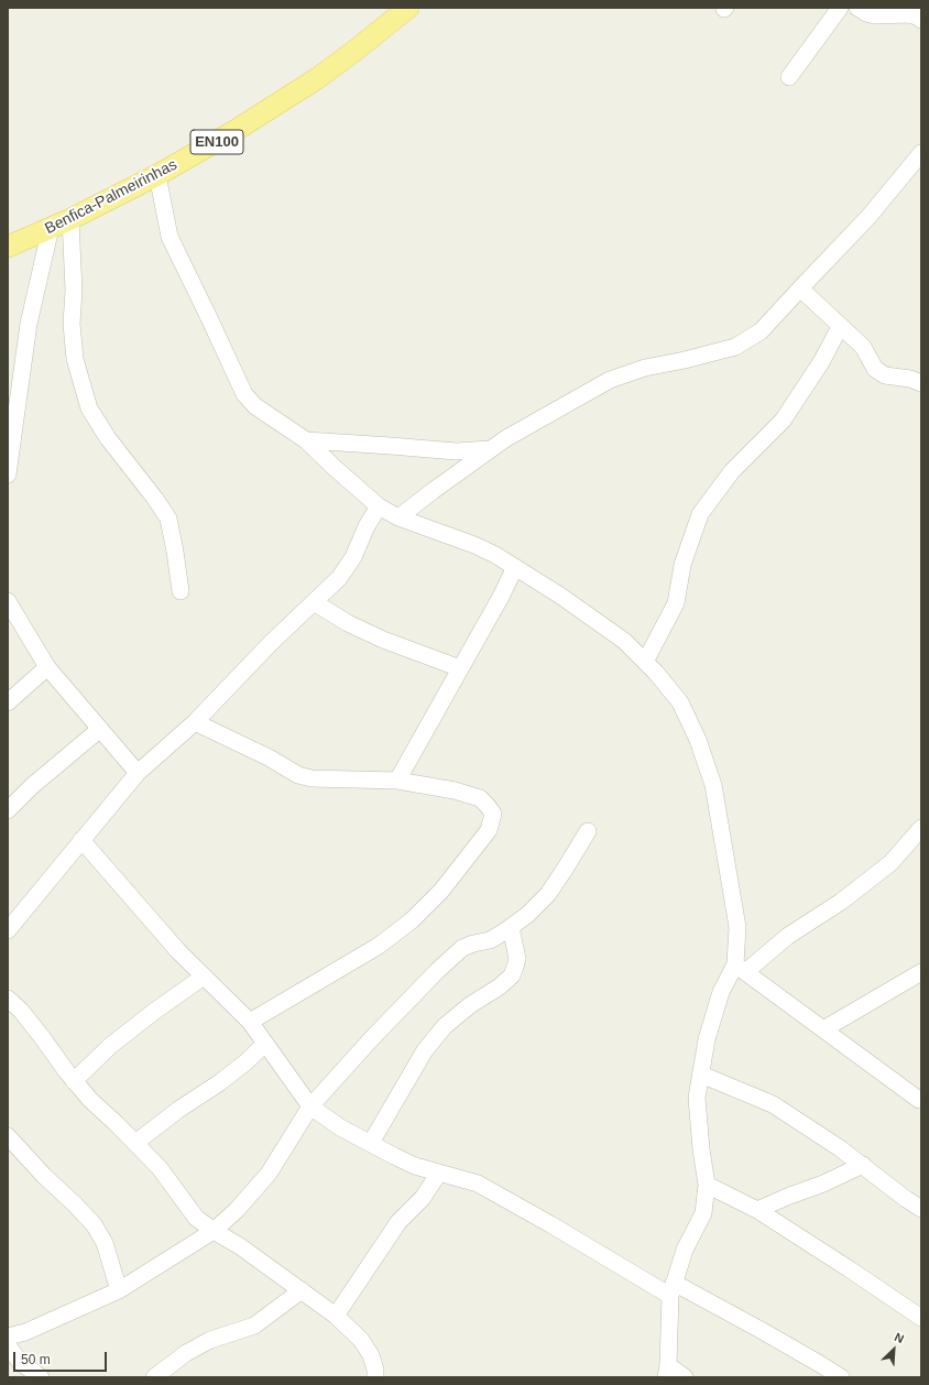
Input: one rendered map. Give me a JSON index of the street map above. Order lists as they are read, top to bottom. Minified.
{"streets":{"main road":["EN100","Benfica-Palmeirinhas"]},"scale_bar":"50 m","north":"top right"}
